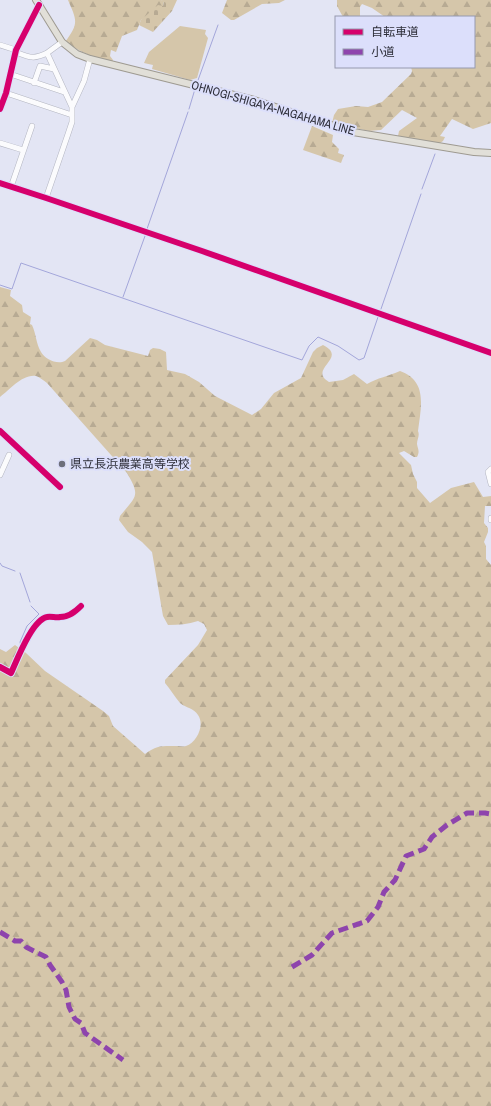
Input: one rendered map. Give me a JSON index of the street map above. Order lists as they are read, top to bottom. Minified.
{"streets":{"main road":["OHNOGI-SHIGAYA-NAGAHAMA LINE"]},"places":["県立長浜農業高等学校"],"legend":["自転車道","小道"]}
